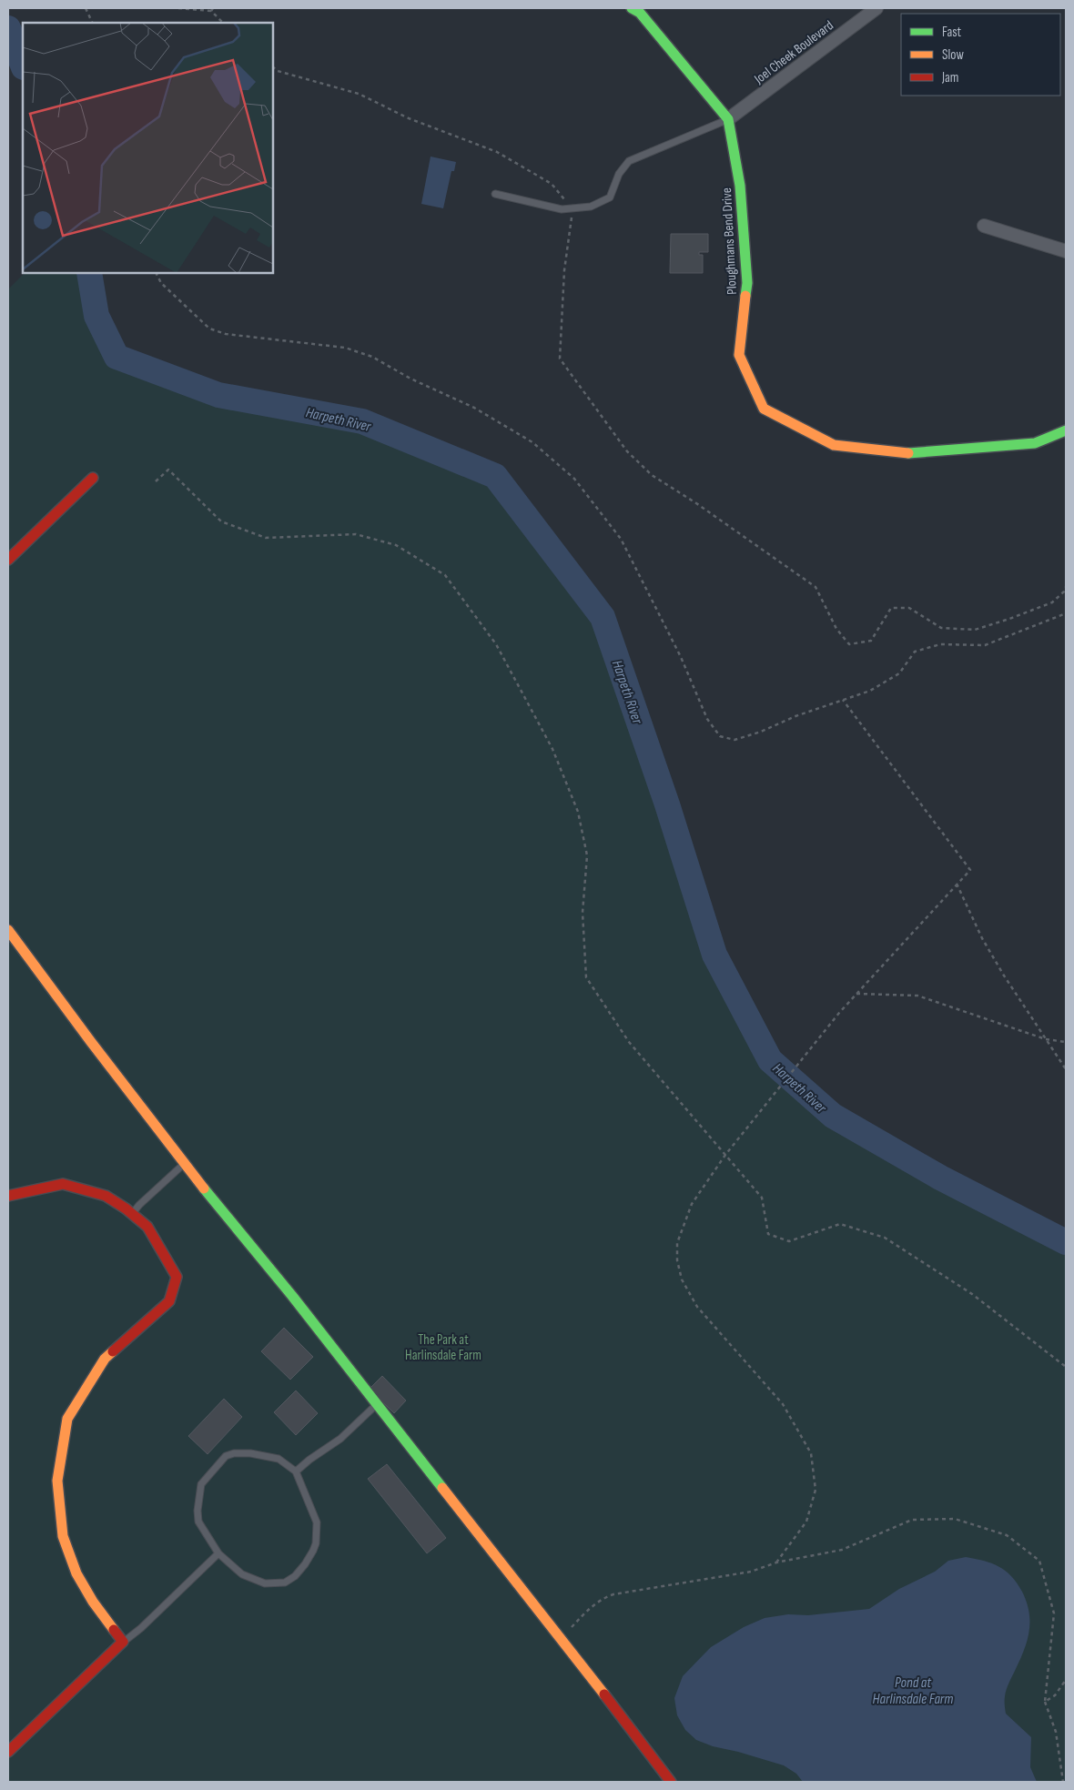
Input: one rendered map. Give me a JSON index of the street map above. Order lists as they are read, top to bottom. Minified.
{"streets":{"street":["Joel Cheek Boulevard","Ploughmans Bend Drive"]},"crossings":[["Joel Cheek Boulevard","Ploughmans Bend Drive"]],"water":["Harpeth River","Pond at Harlinsdale Farm"],"parks":["The Park at Harlinsdale Farm"],"legend":["Fast","Slow","Jam"]}
